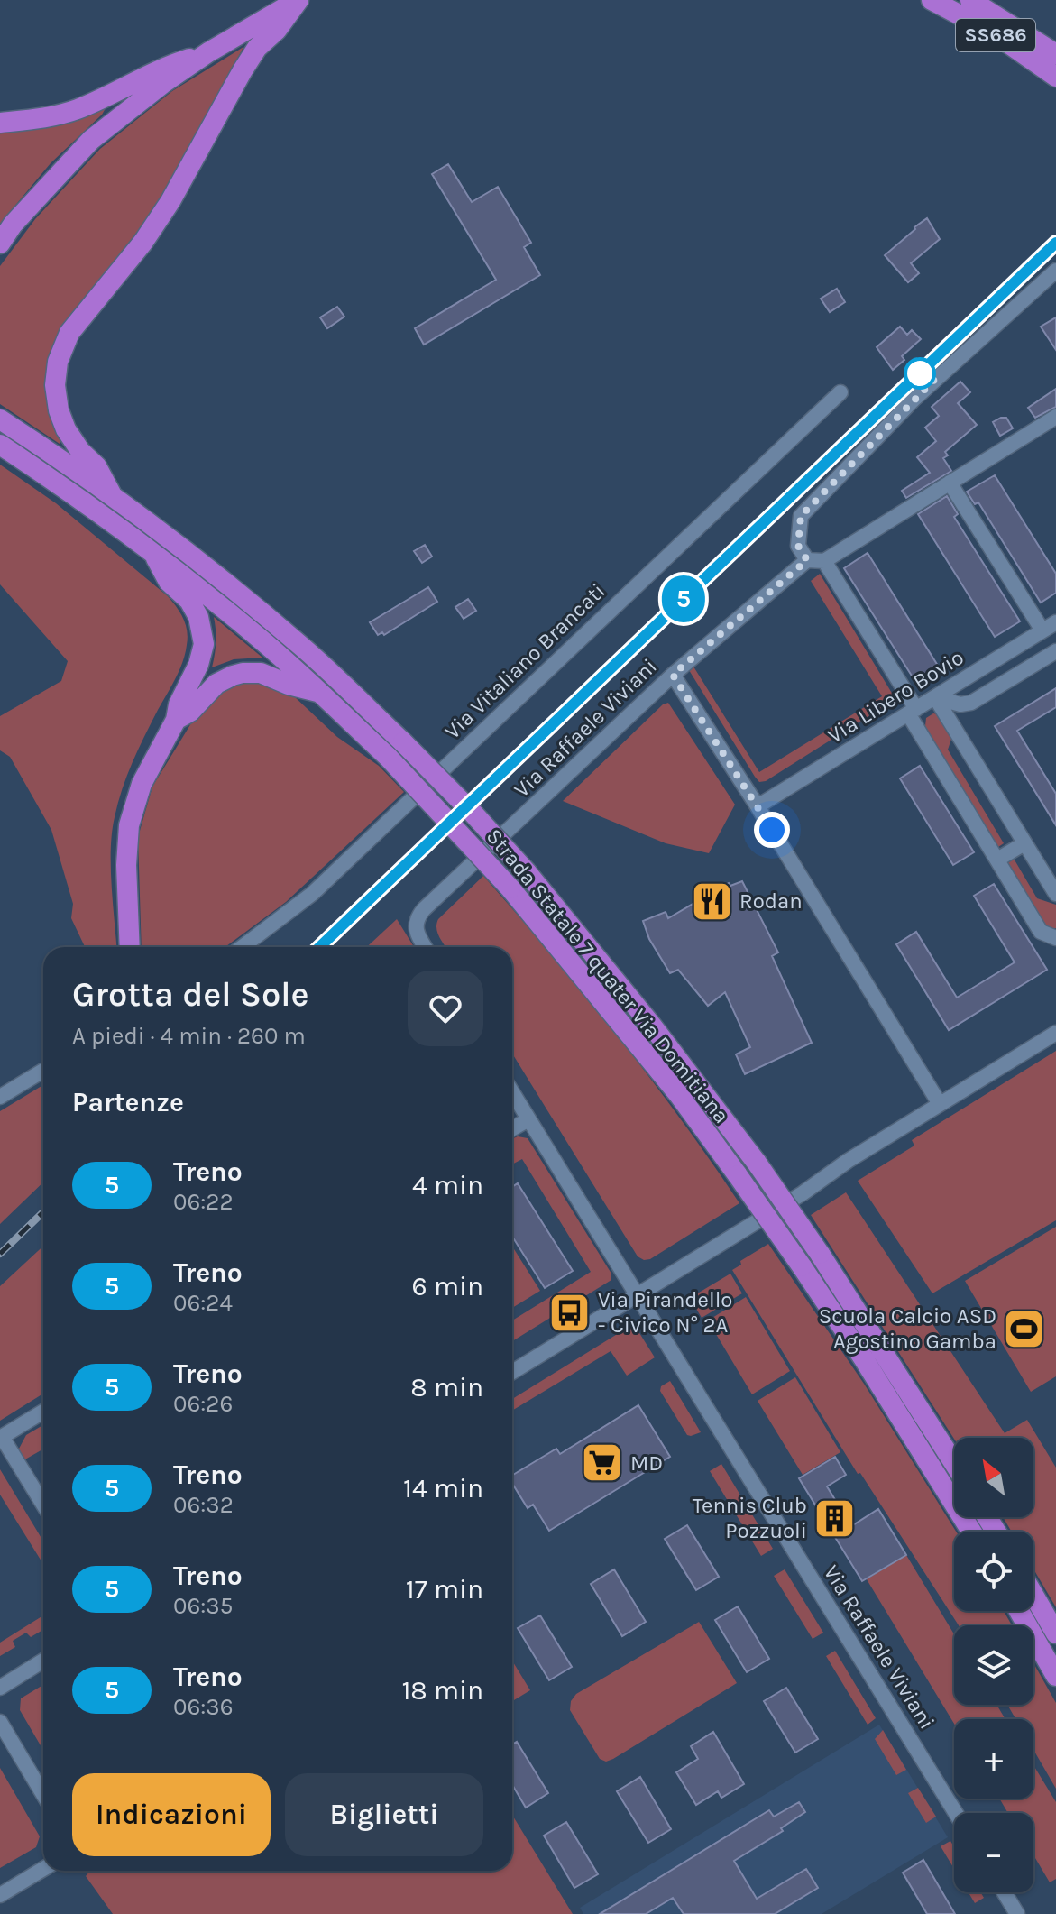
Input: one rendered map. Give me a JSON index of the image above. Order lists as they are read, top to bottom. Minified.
{"streets":{"highway":["SS686","Strada Statale 7 quater Via Domitiana"],"street":["Via Vitaliano Brancati","Via Libero Bovio","Via Raffaele Viviani"]},"places":{"restaurant":["Rodan"],"bus stop":["Via Pirandello - Civico N° 2A"],"sports":["Scuola Calcio ASD Agostino Gamba"],"supermarket":["MD"],"building":["Tennis Club Pozzuoli"]},"north":"top left","page":{"on_map":"5","heading":[["Grotta del Sole","A piedi · 4 min · 260 m"],"Partenze"],"list":[{"mark":"5","name":"Treno","note":"06:22","value":"4 min"},{"mark":"5","name":"Treno","note":"06:24","value":"6 min"},{"mark":"5","name":"Treno","note":"06:26","value":"8 min"},{"mark":"5","name":"Treno","note":"06:32","value":"14 min"},{"mark":"5","name":"Treno","note":"06:35","value":"17 min"},{"mark":"5","name":"Treno","note":"06:36","value":"18 min"}],"map_buttons":["+","−"],"buttons":["Indicazioni","Biglietti"]}}
